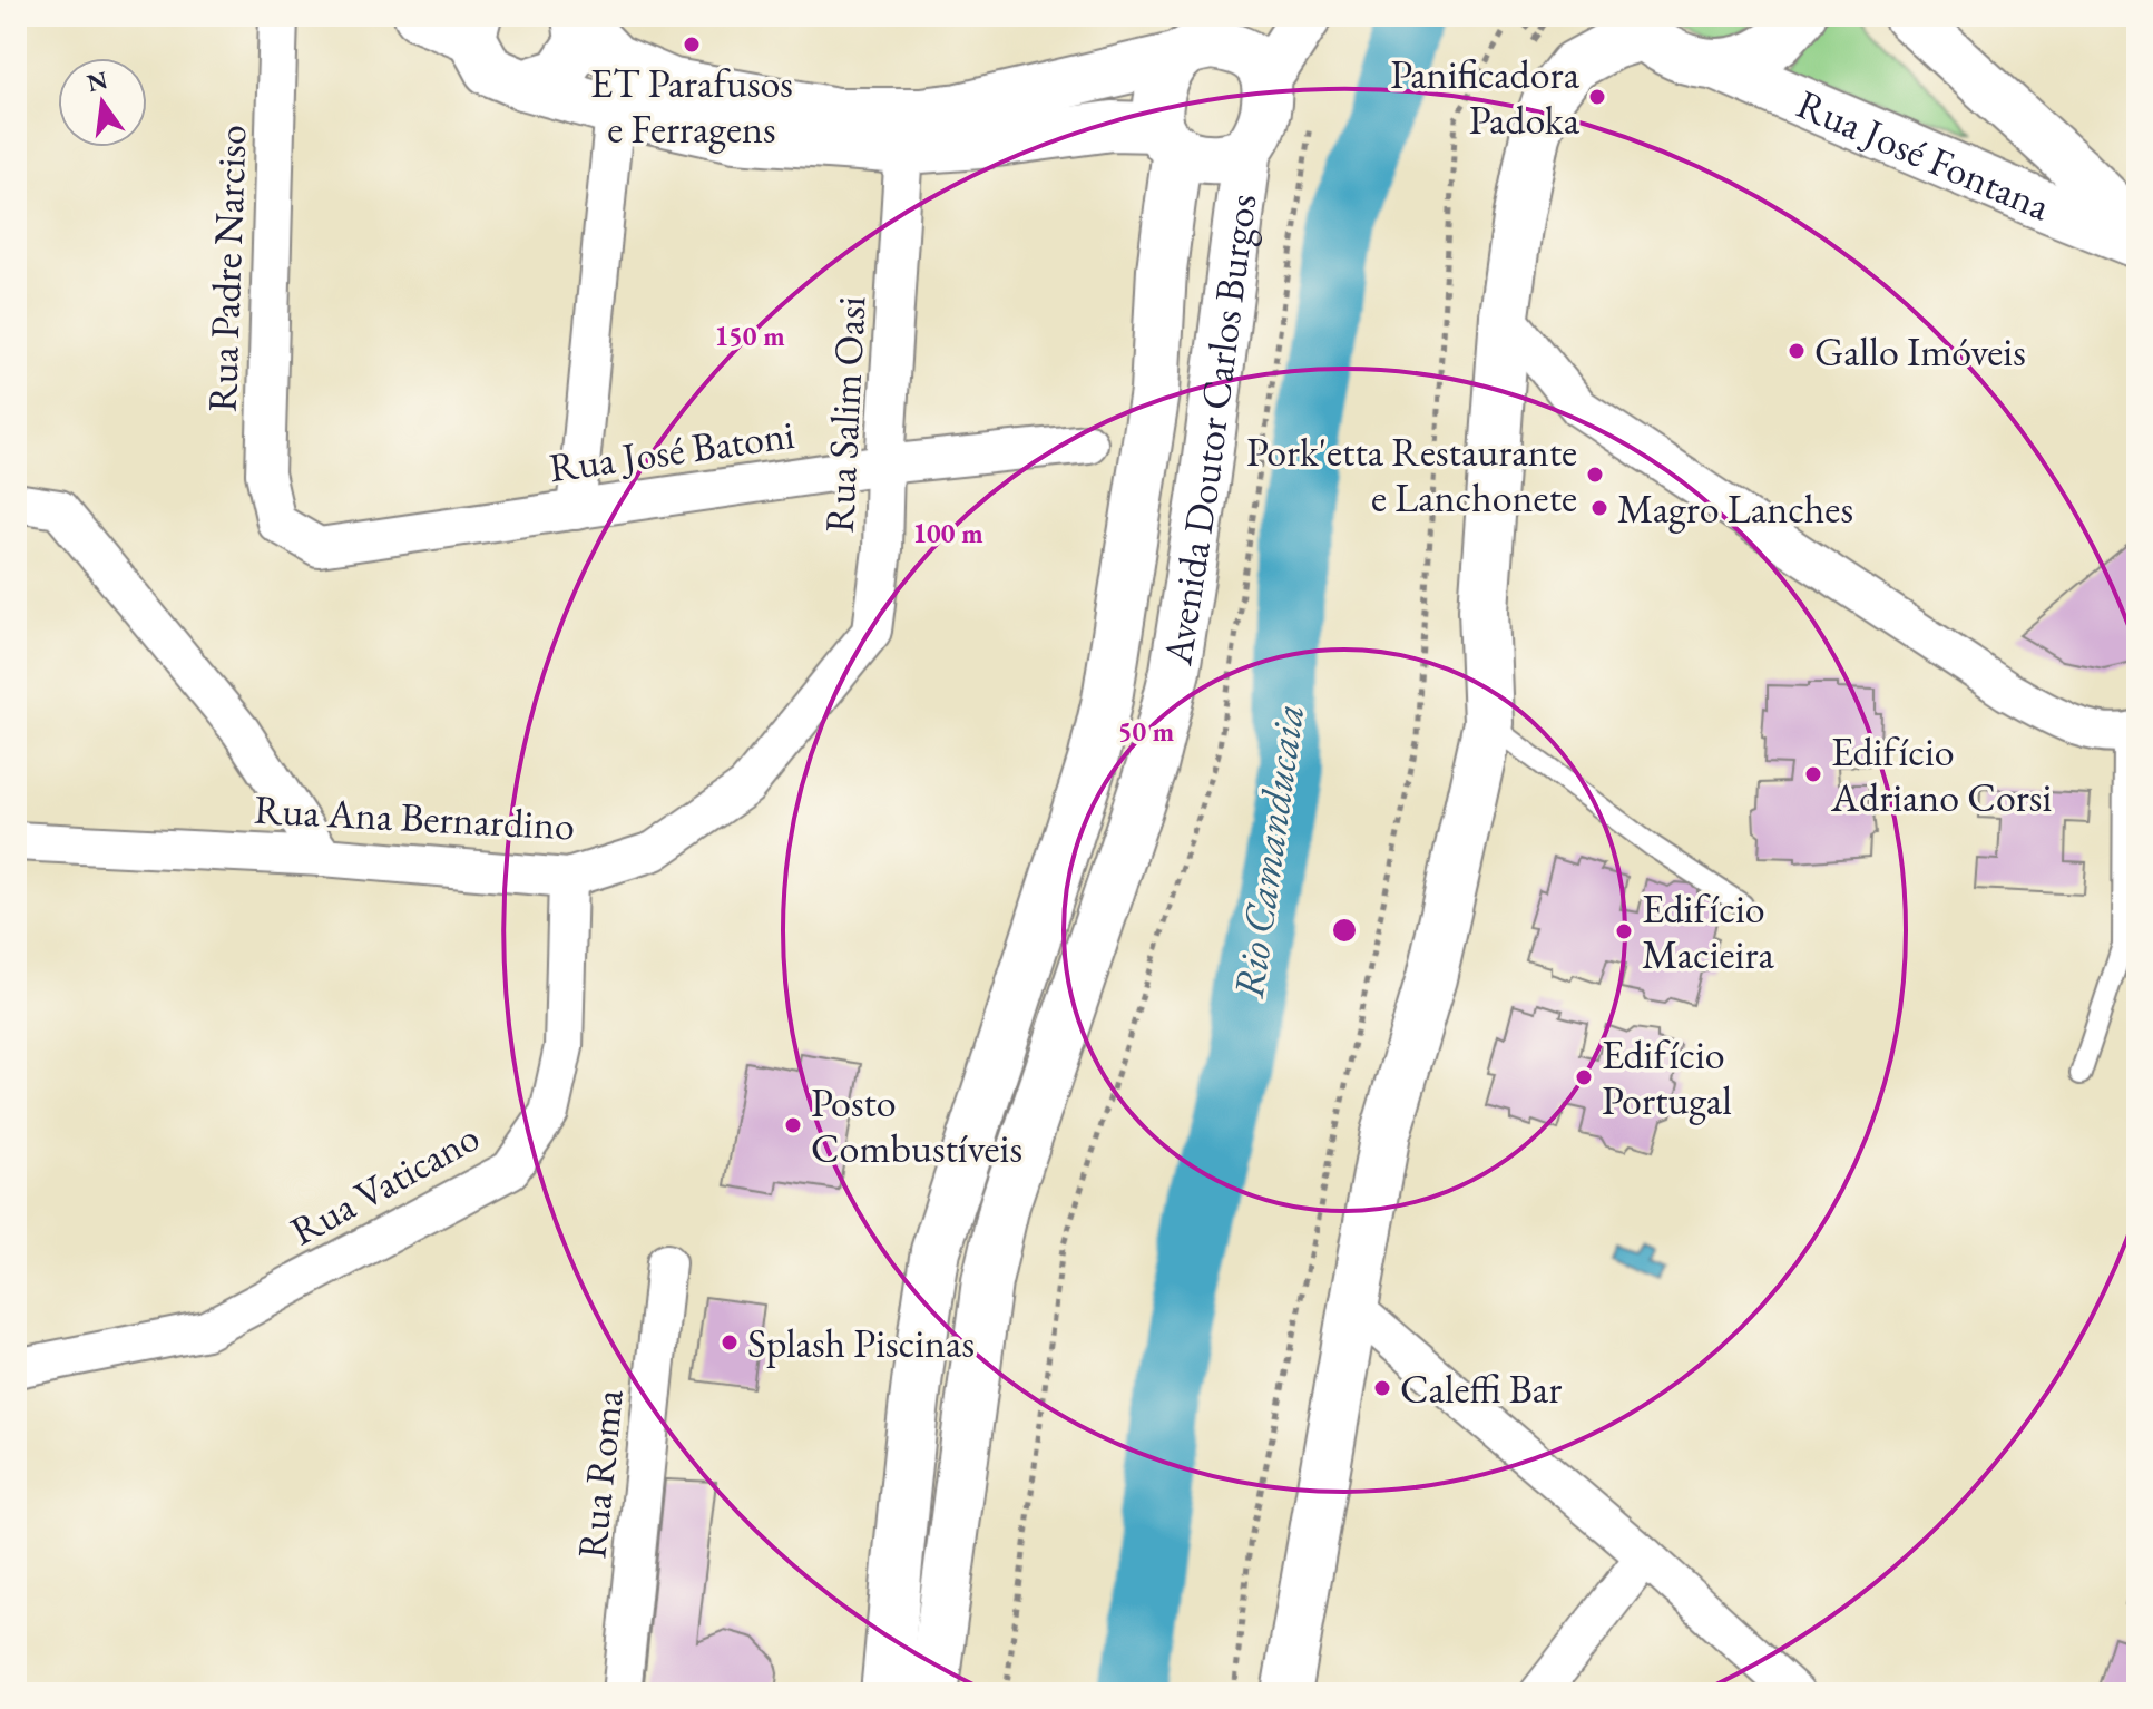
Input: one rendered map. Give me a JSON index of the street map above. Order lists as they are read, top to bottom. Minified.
{"streets":{"street":["Rua José Fontana","Rua Padre Narciso","Rua Salim Oasi","Avenida Doutor Carlos Burgos","Rua José Batoni","Rua Ana Bernardino","Rua Vaticano","Rua Roma"]},"crossings":[["Rua Padre Narciso","Rua José Batoni"],["Rua Salim Oasi","Rua José Batoni"],["Rua Salim Oasi","Rua Ana Bernardino"],["Rua Ana Bernardino","Rua Vaticano"]],"water":["Rio Camanducaia"],"places":["ET Parafusos e Ferragens","Panificadora Padoka","Gallo Imóveis","Pork'etta Restaurante e Lanchonete","Magro Lanches","Edifício Adriano Corsi","Edifício Macieira","Edifício Portugal","Posto Combustíveis","Splash Piscinas","Caleffi Bar"],"north":"top","rings":["150 m","100 m","50 m"]}
